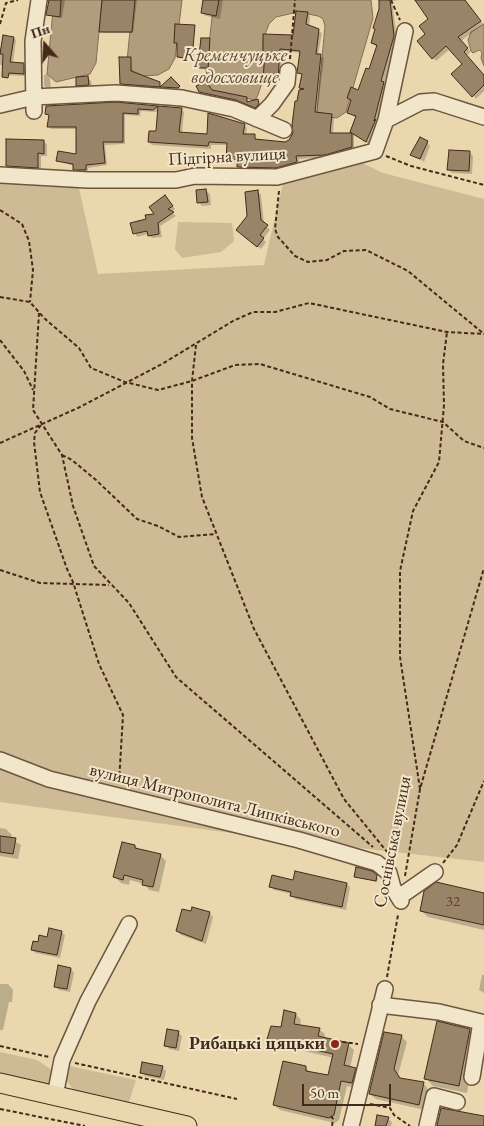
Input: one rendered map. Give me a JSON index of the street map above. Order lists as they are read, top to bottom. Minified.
{"streets":{"street":["Підгірна вулиця","вулиця Митрополита Липківського"],"path":["Соснівська вулиця"]},"crossings":[["вулиця Митрополита Липківського","Соснівська вулиця"]],"water":["Кременчуцьке водосховище"],"places":["Рибацькі цяцьки"],"house_numbers":["32"],"scale_bar":"50 m","north":"top"}
